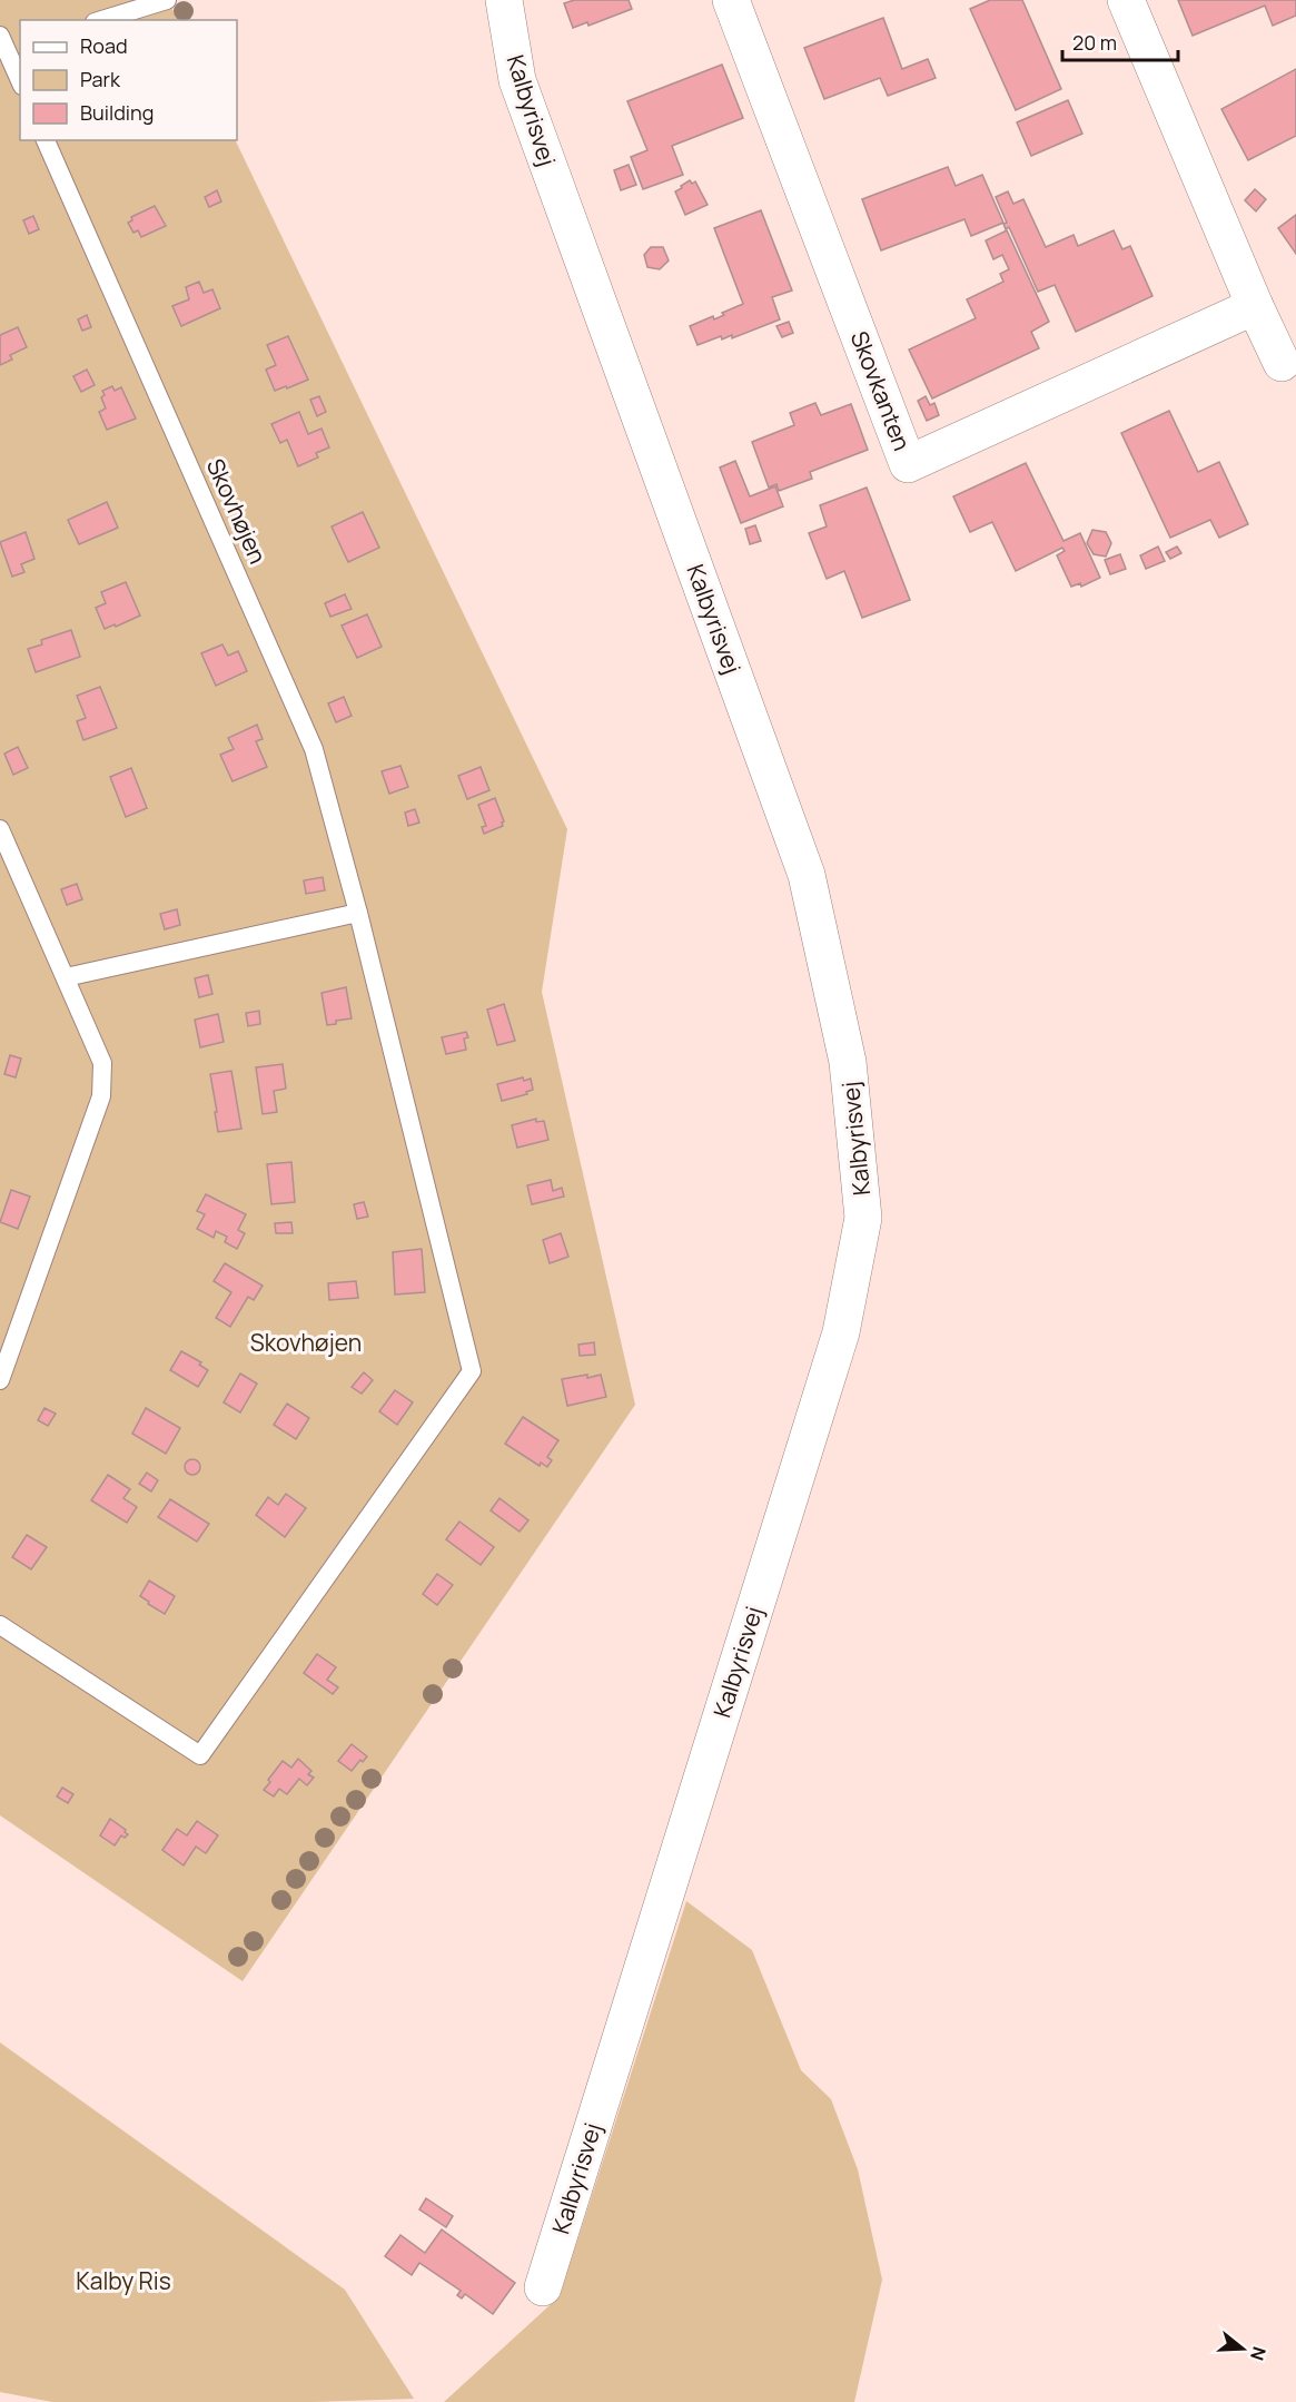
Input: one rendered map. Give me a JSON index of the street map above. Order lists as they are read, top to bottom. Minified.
{"streets":{"street":["Kalbyrisvej","Skovkanten"],"lane":["Skovhøjen"]},"parks":["Skovhøjen","Kalby Ris"],"legend":["Road","Park","Building"],"scale_bar":"20 m","north":"right"}
